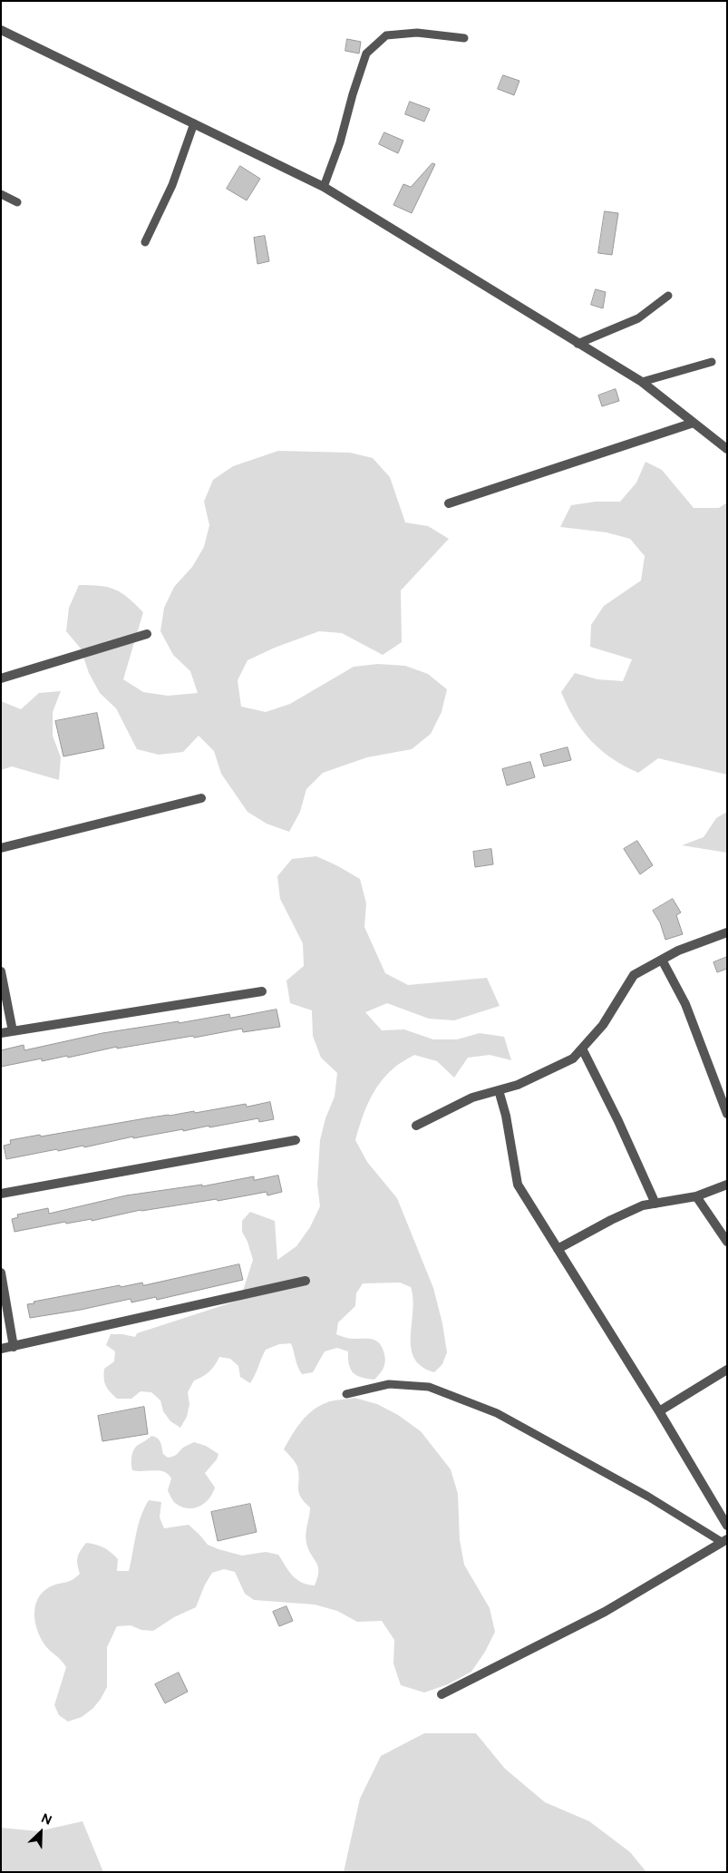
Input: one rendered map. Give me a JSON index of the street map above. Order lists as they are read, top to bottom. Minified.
{"north":"top right"}
